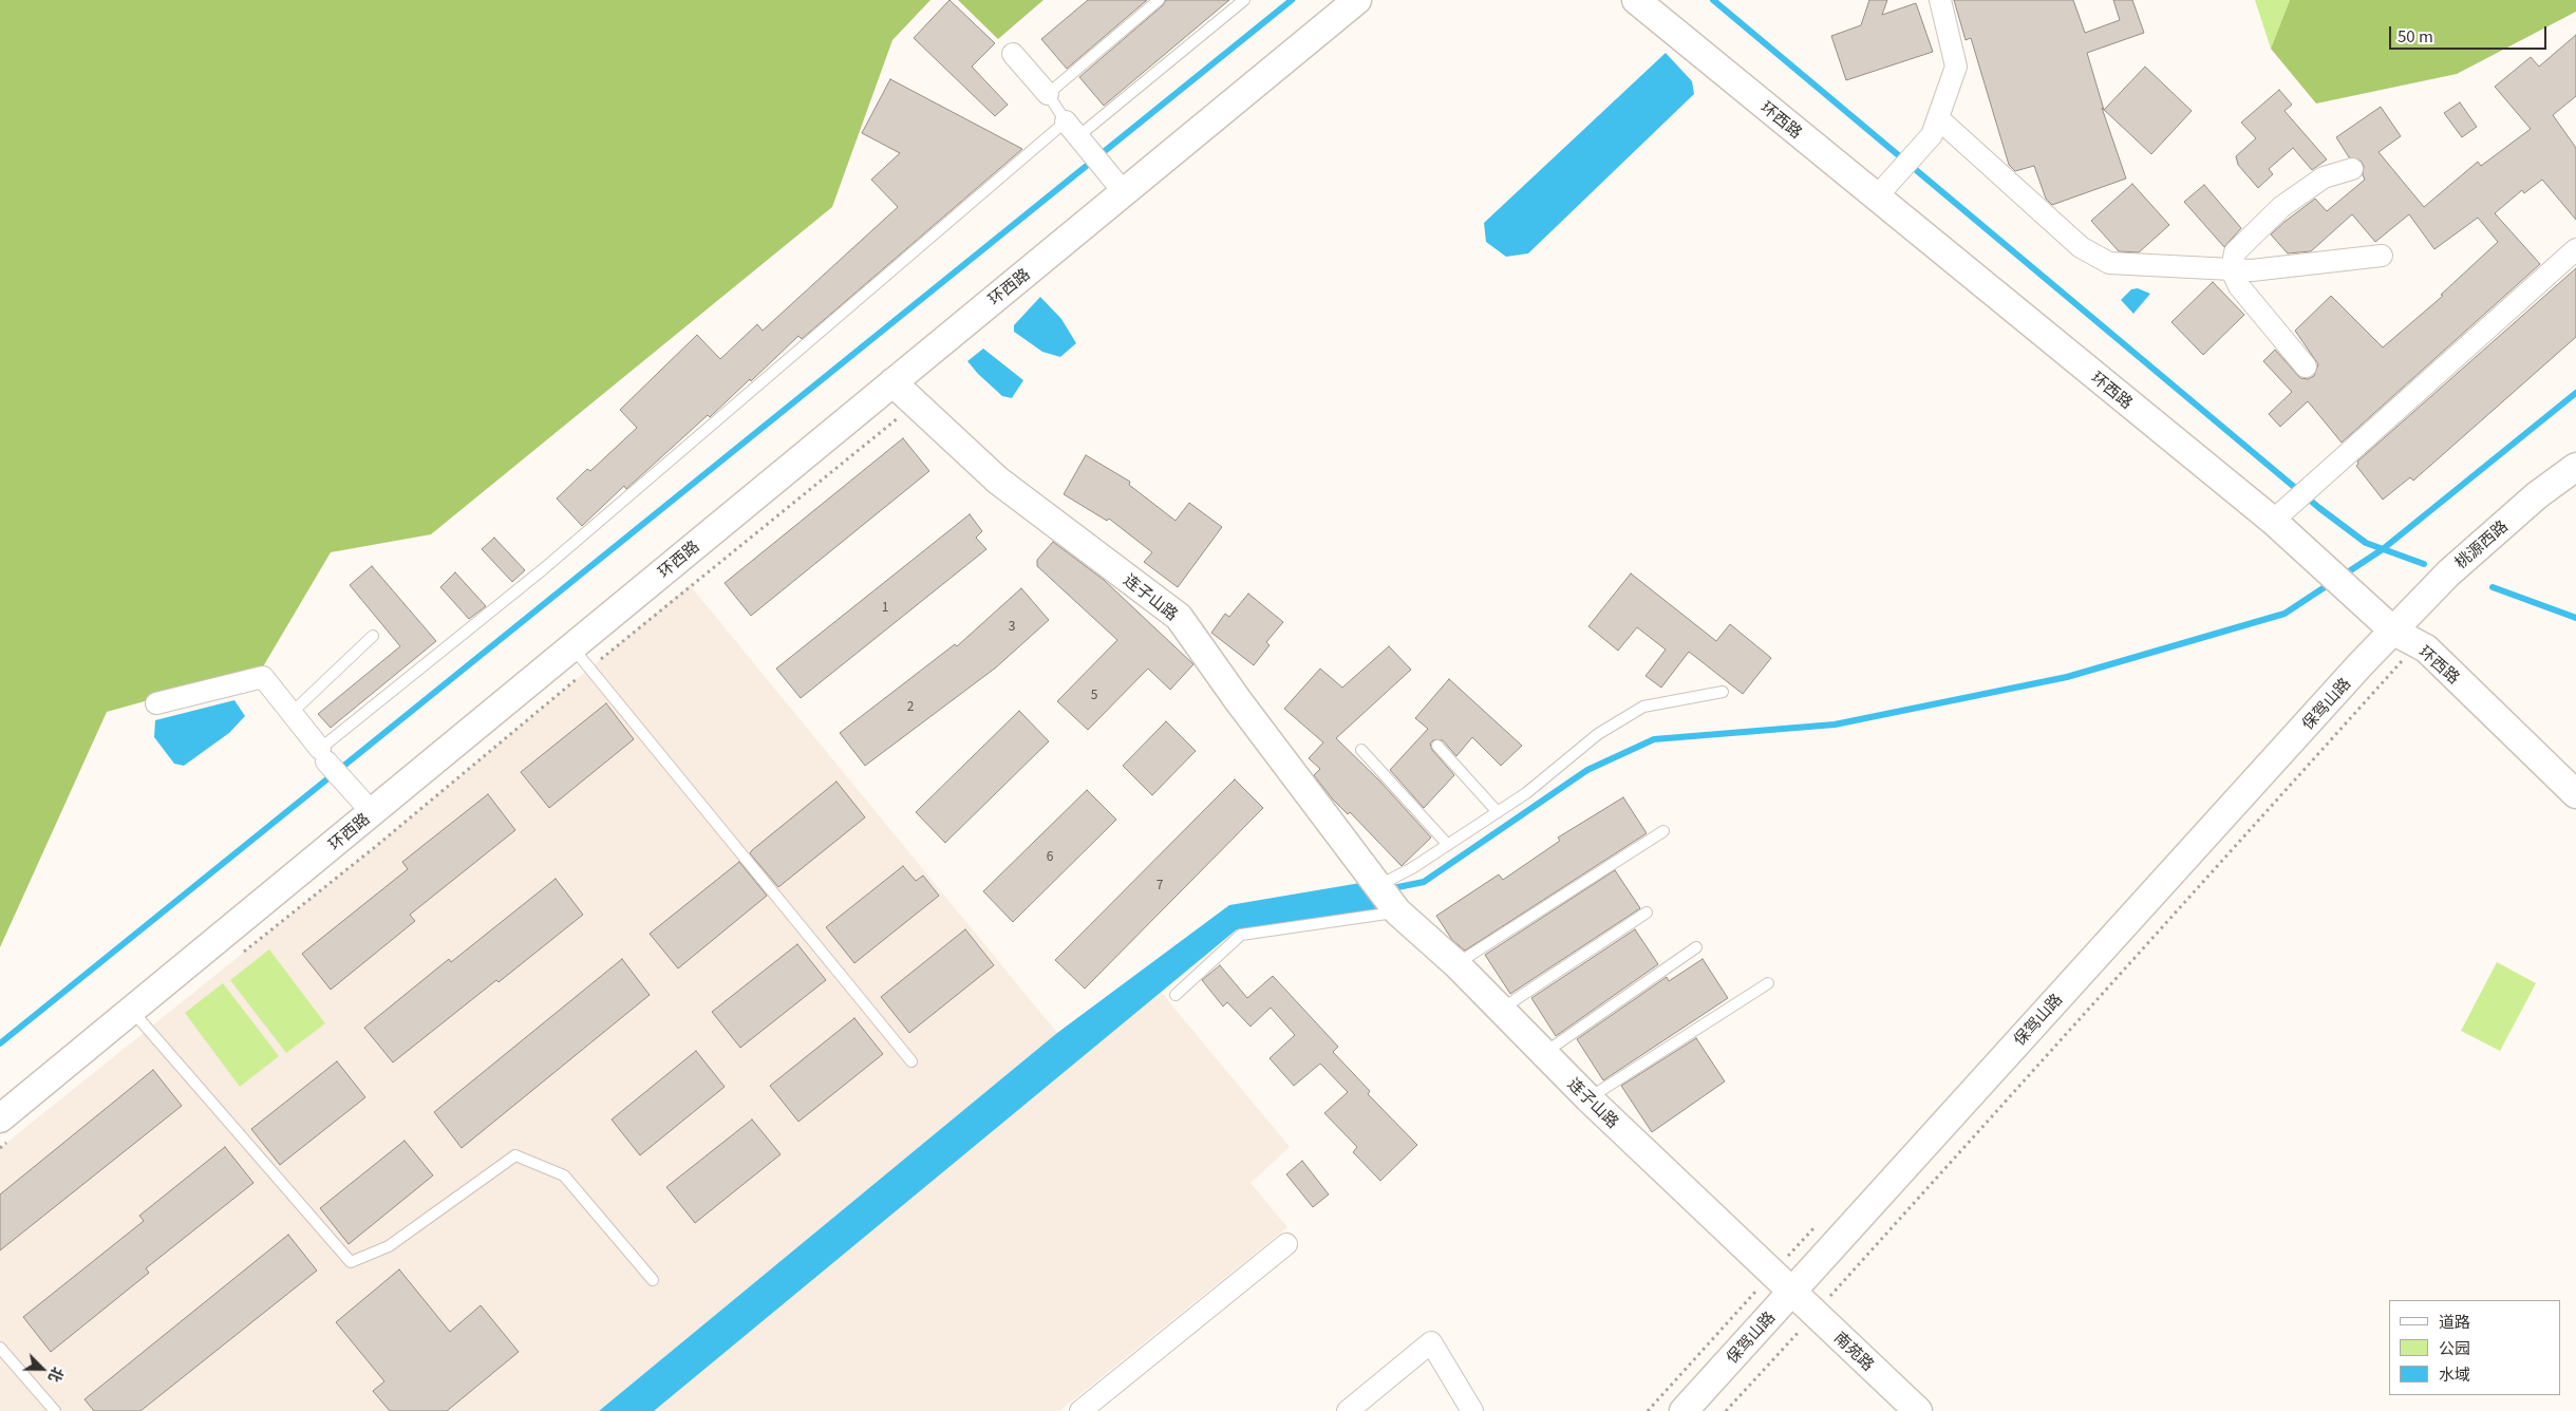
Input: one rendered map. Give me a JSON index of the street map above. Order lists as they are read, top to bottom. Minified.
{"streets":{"street":["环西路","桃源西路","连子山路","保驾山路","南苑路"]},"crossings":[["环西路","桃源西路"],["环西路","连子山路"],["环西路","保驾山路"],["桃源西路","保驾山路"],["连子山路","保驾山路"],["连子山路","南苑路"],["保驾山路","南苑路"]],"house_numbers":["1","3","5","2","6","7"],"legend":["道路","公园","水域"],"scale_bar":"50 m","north":"bottom right"}
